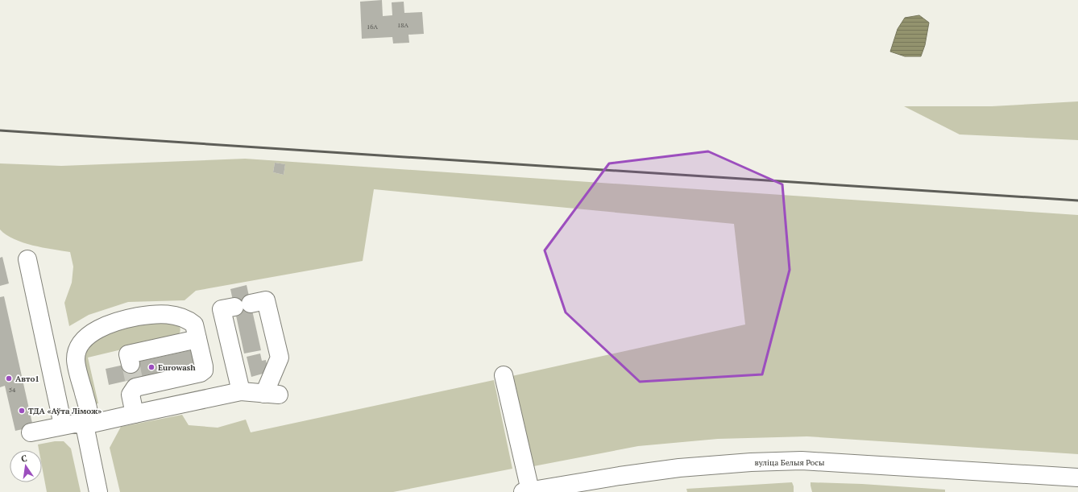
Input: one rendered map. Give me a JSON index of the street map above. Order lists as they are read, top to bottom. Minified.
{"streets":{"main road":["вуліца Белыя Росы"]},"places":["Eurowash","Авто1","ТДА «Аўта Лімож»"],"house_numbers":["18А","16А","54"],"north":"top"}
